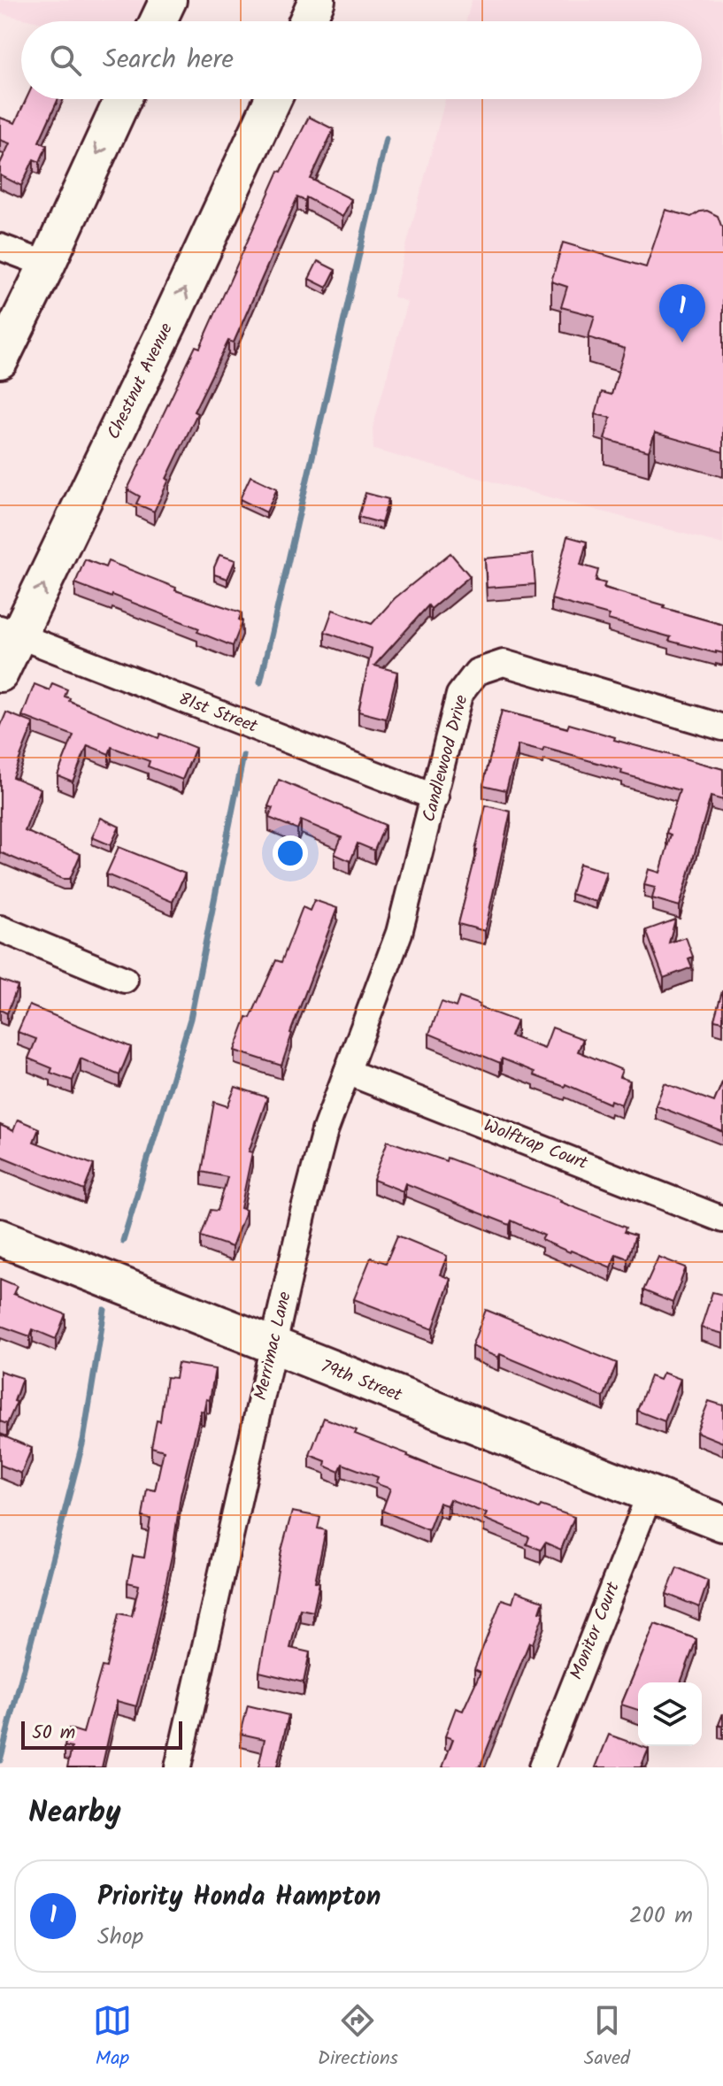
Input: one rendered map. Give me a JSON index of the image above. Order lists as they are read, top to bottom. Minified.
{"streets":{"street":["Chestnut Avenue","81st Street","Candlewood Drive","Wolftrap Court","Merrimac Lane","79th Street","Monitor Court"]},"crossings":[["Chestnut Avenue","81st Street"],["81st Street","Candlewood Drive"],["Candlewood Drive","Merrimac Lane"],["Wolftrap Court","Merrimac Lane"],["Merrimac Lane","79th Street"],["79th Street","Monitor Court"]],"scale_bar":"50 m","page":{"search":"Search here","pins":"1","scale":"50 m","heading":"Nearby","list":[{"mark":"1","name":"Priority Honda Hampton","note":"Shop","value":"200 m"}],"nav":["Map","Directions","Saved"]}}
